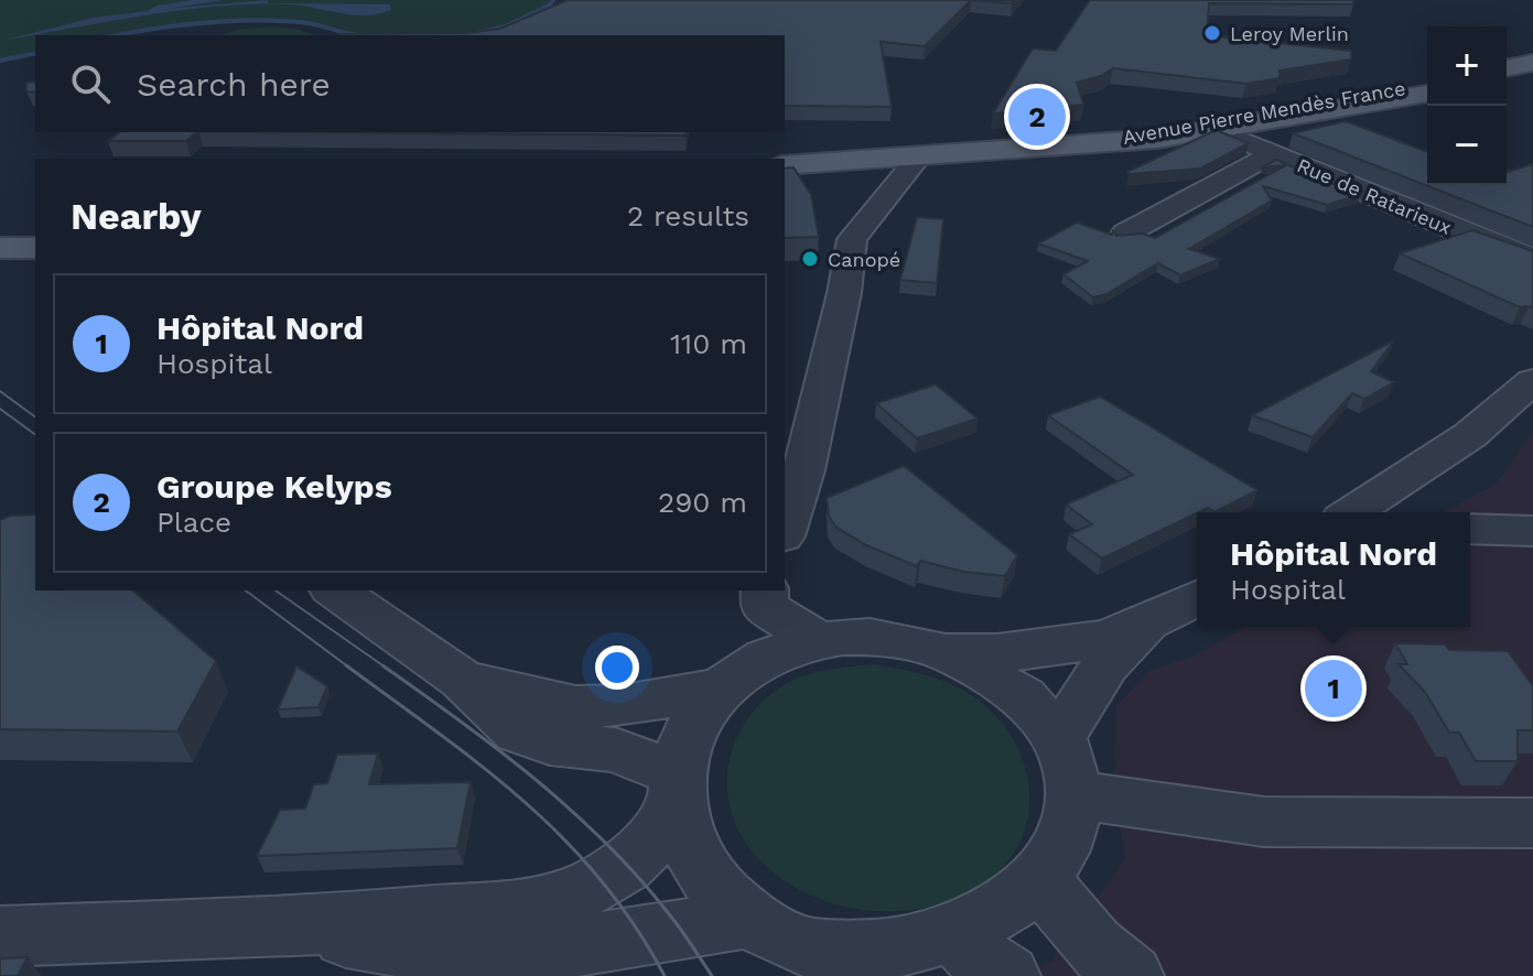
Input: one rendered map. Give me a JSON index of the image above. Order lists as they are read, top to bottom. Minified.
{"streets":{"main road":["Avenue Pierre Mendès France"],"street":["Rue de Ratarieux"]},"crossings":[["Avenue Pierre Mendès France","Rue de Ratarieux"]],"places":["Leroy Merlin","Canopé"],"page":{"map_buttons":["+","−"],"search":"Search here","pins":["2","1"],"heading":["Nearby","2 results"],"list":[{"mark":"1","name":"Hôpital Nord","note":"Hospital","value":"110 m"},{"mark":"2","name":"Groupe Kelyps","note":"Place","value":"290 m"}],"popup":["Hôpital Nord","Hospital"]}}
